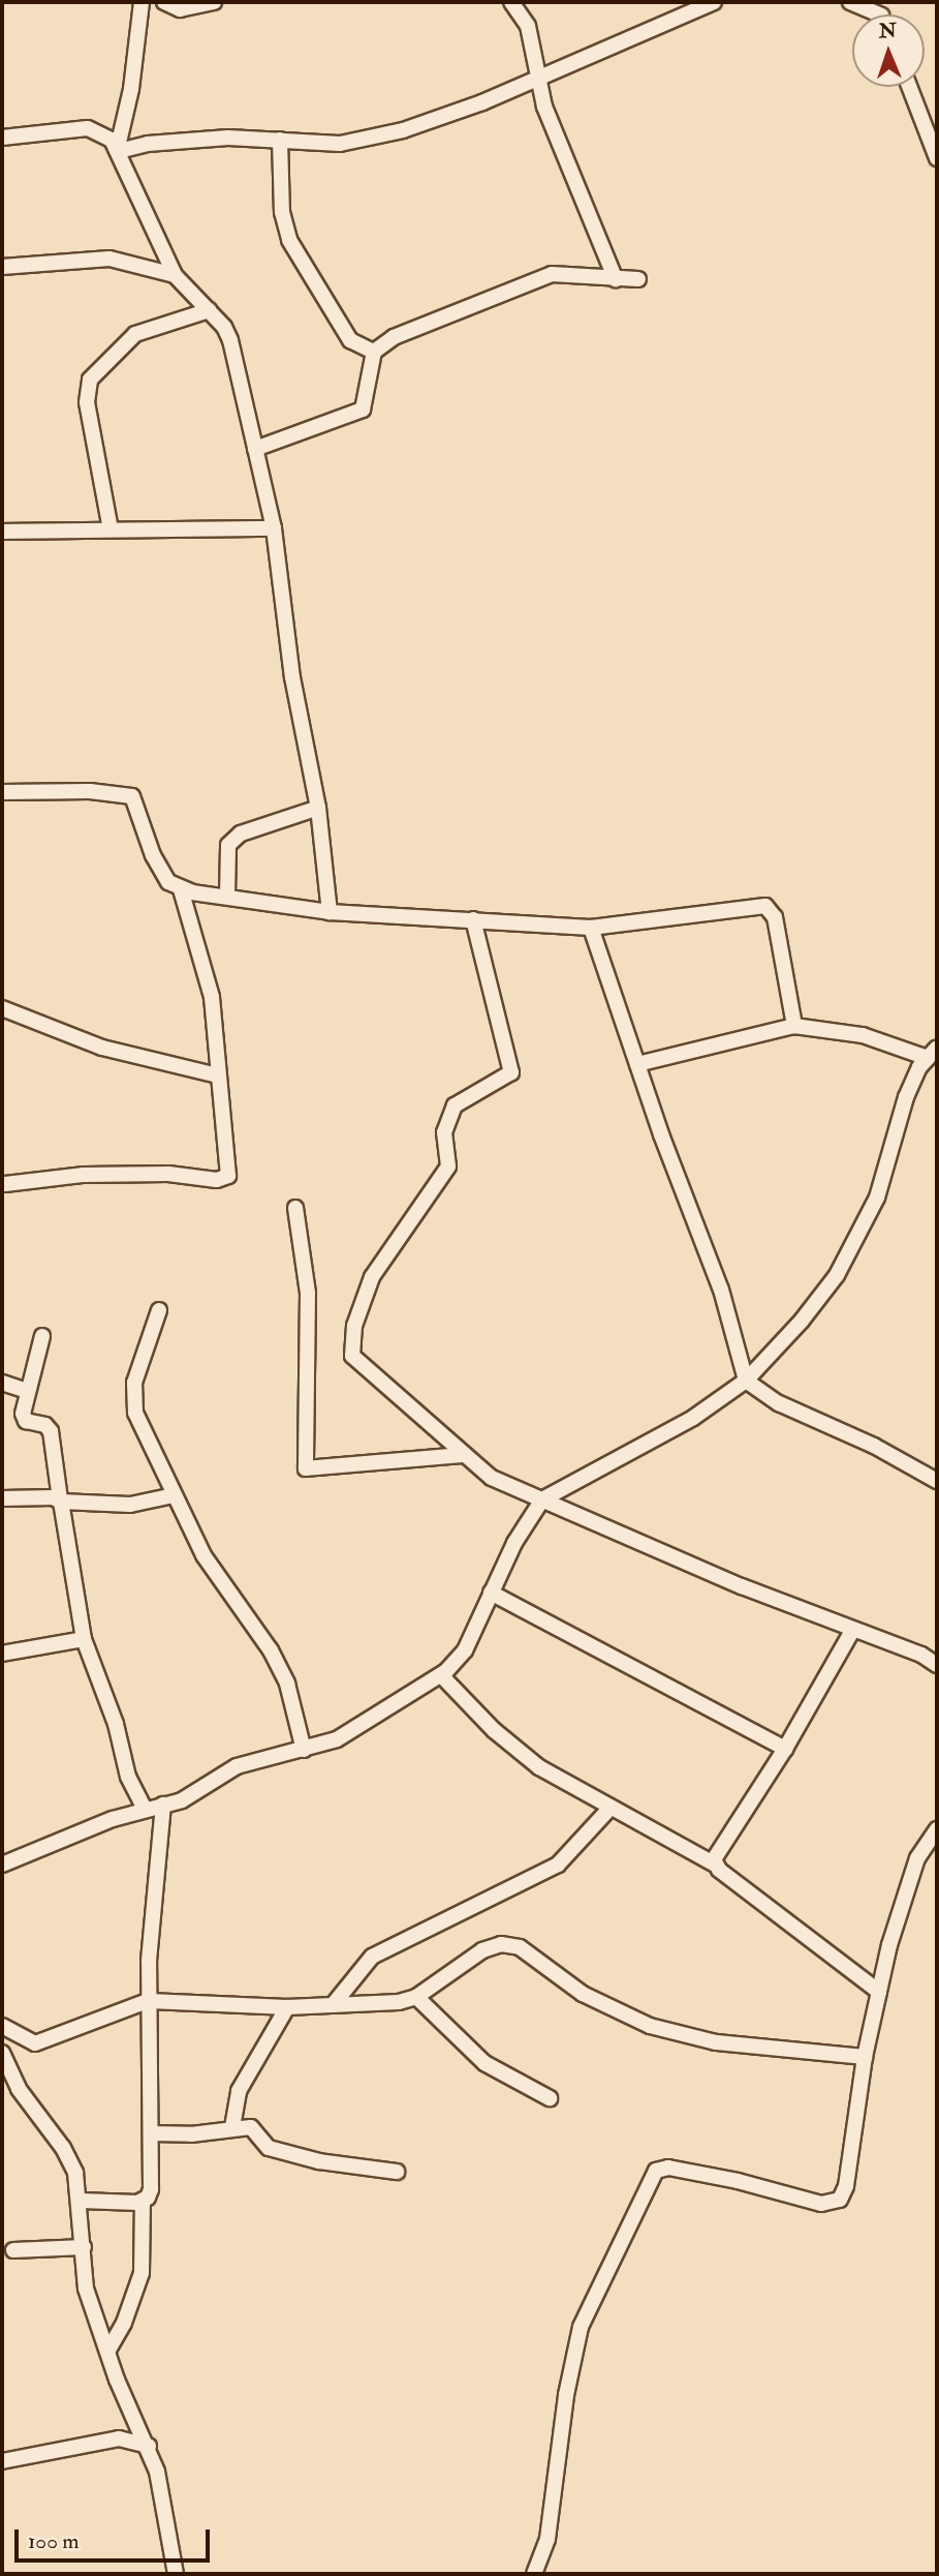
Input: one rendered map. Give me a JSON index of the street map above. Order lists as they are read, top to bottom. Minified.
{"scale_bar":"100 m","north":"top"}
